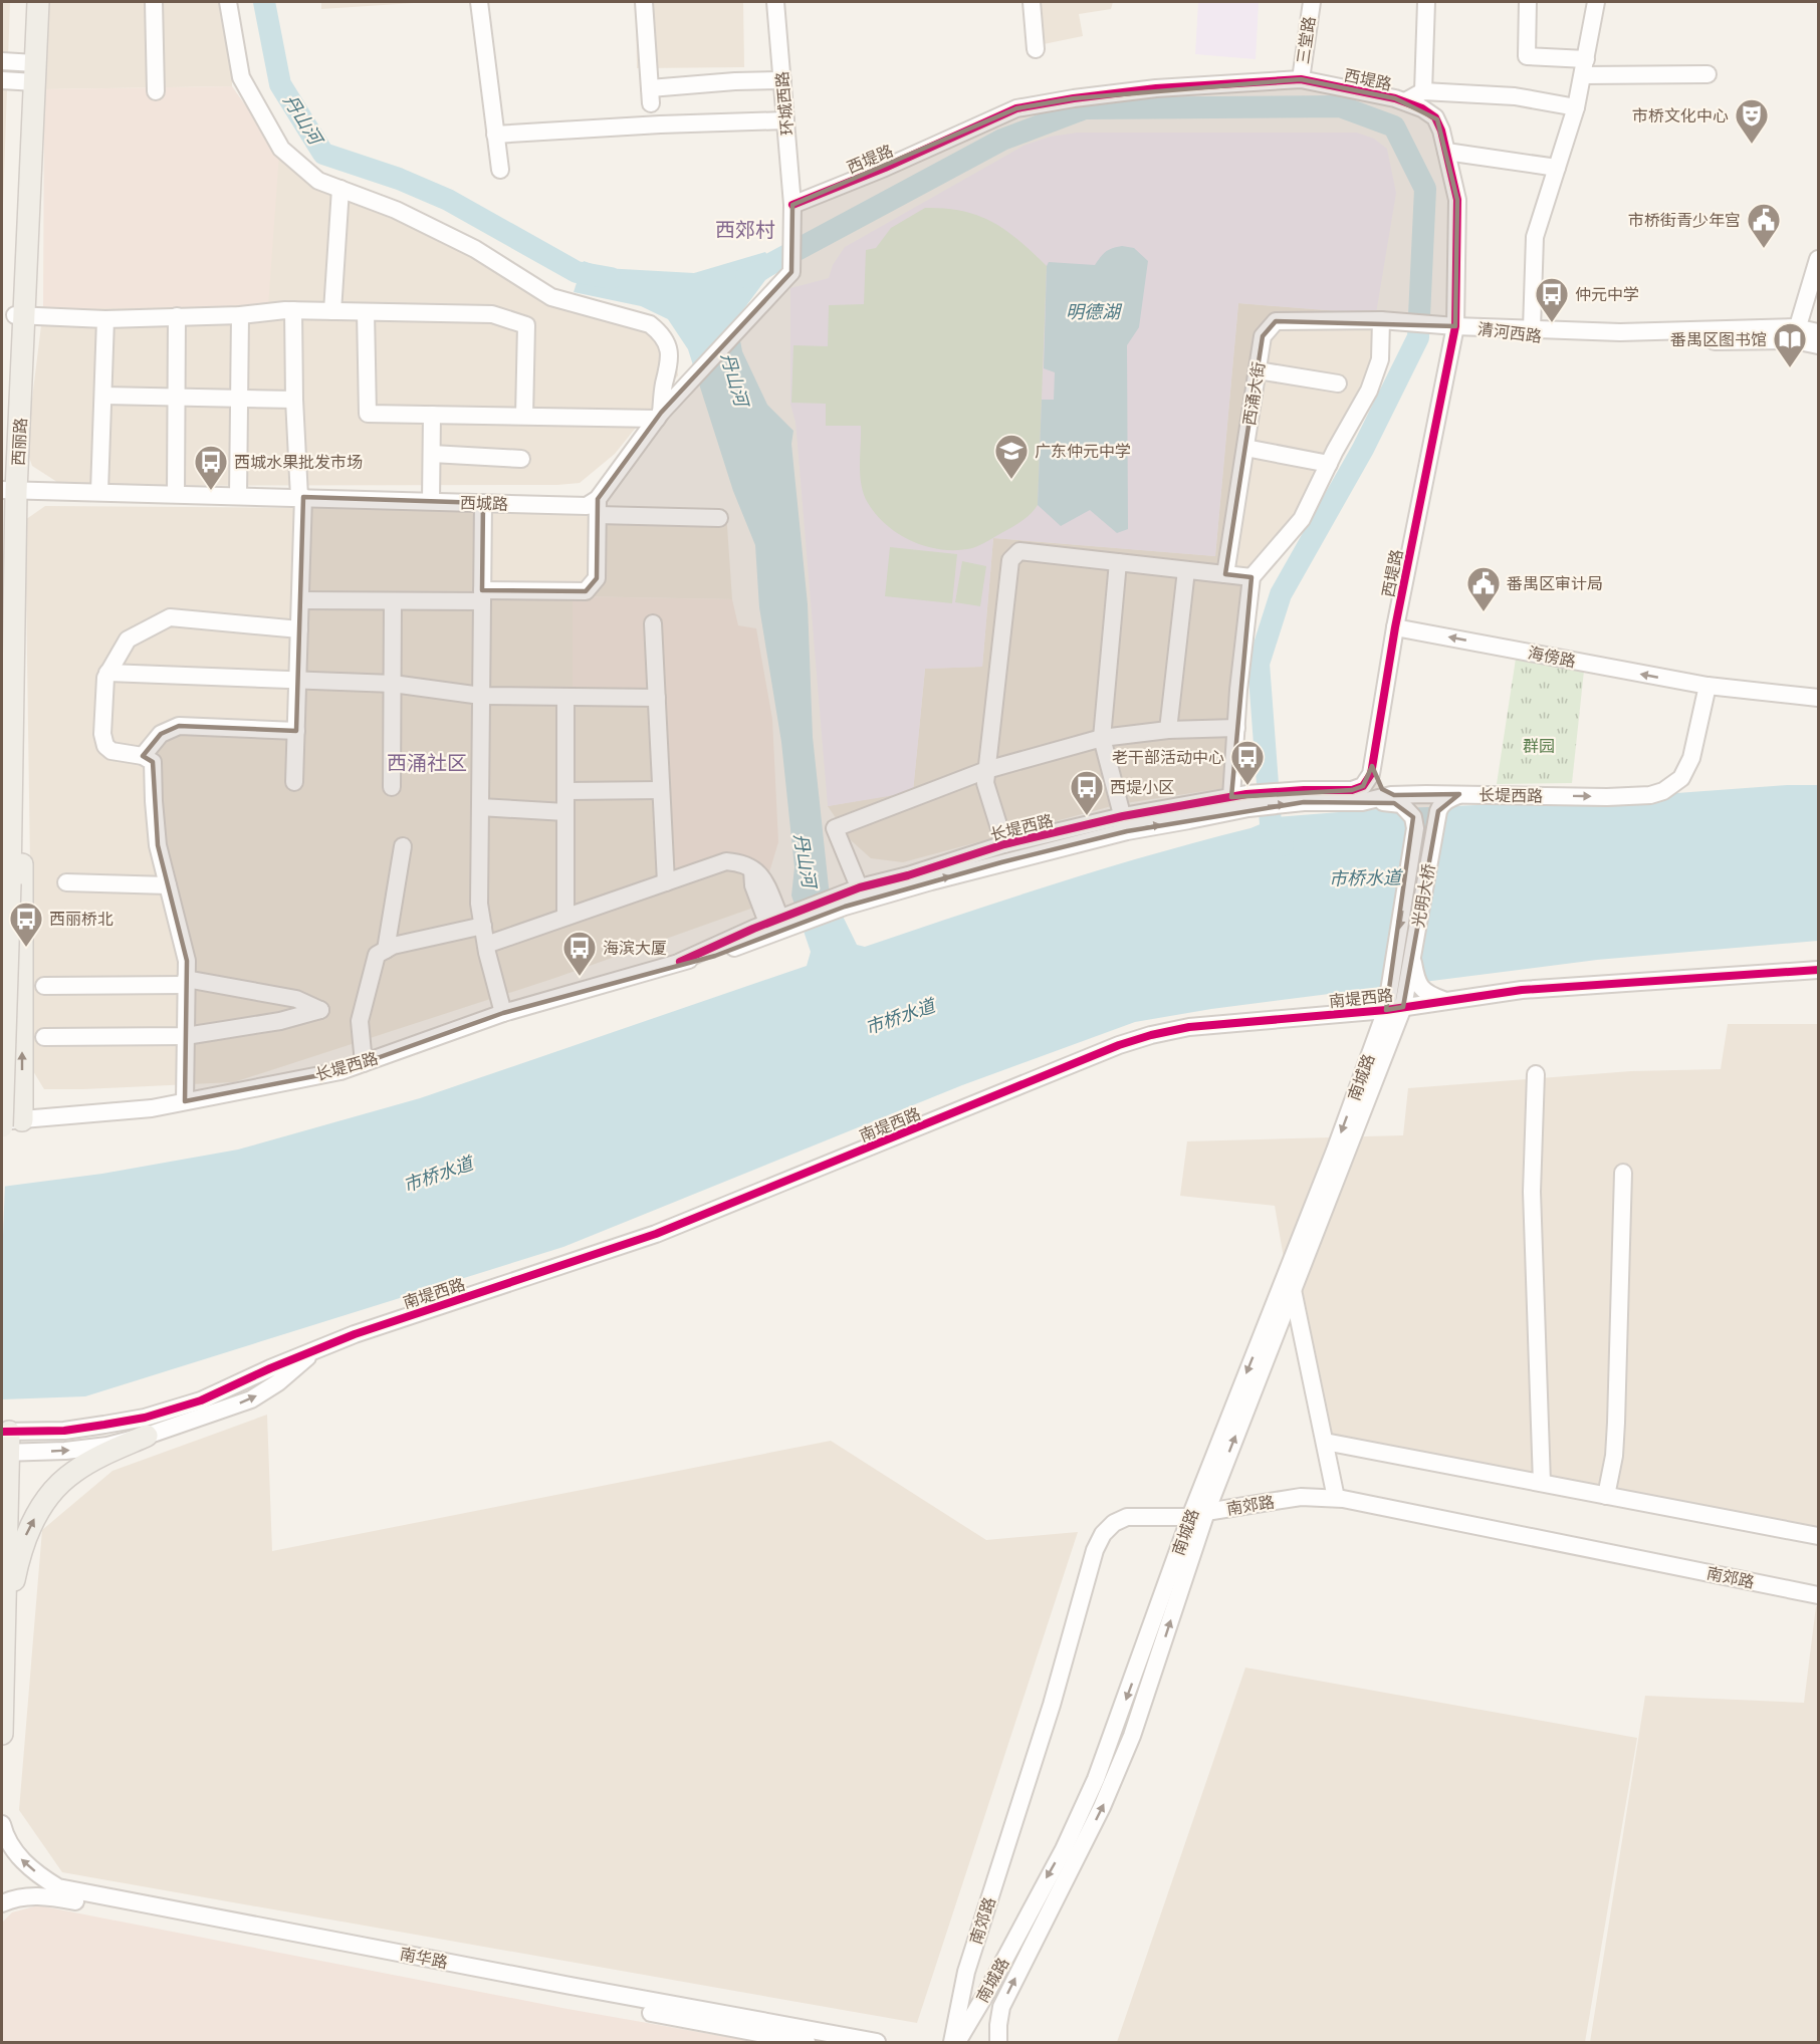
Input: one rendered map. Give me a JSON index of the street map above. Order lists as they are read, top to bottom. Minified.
{"streets":{"main road":["西丽路"],"street":["三堂路","西堤路","环城西路","清河西路","西涌大街","西城路","海傍路","长堤西路","光明大桥","南堤西路","南城路","南郊路","南华路"]},"crossings":[["三堂路","西堤路"],["西堤路","环城西路"],["西堤路","清河西路"],["西堤路","西涌大街"],["西堤路","海傍路"],["西堤路","长堤西路"],["西堤路","光明大桥"],["清河西路","西涌大街"],["西丽路","西城路"],["海傍路","长堤西路"],["长堤西路","光明大桥"],["光明大桥","南堤西路"],["光明大桥","南城路"],["南堤西路","南城路"],["南城路","南郊路"]],"one_way":["海傍路"],"districts":["西郊村","西涌社区"],"water":["丹山河","明德湖","市桥水道"],"parks":["群园"],"places":{"theatre":["市桥文化中心"],"public building":["市桥街青少年宫","番禺区审计局"],"bus stop":["仲元中学","西城水果批发市场","老干部活动中心","西堤小区","西丽桥北","海滨大厦"],"library":["番禺区图书馆"],"school or university":["广东仲元中学"]}}
